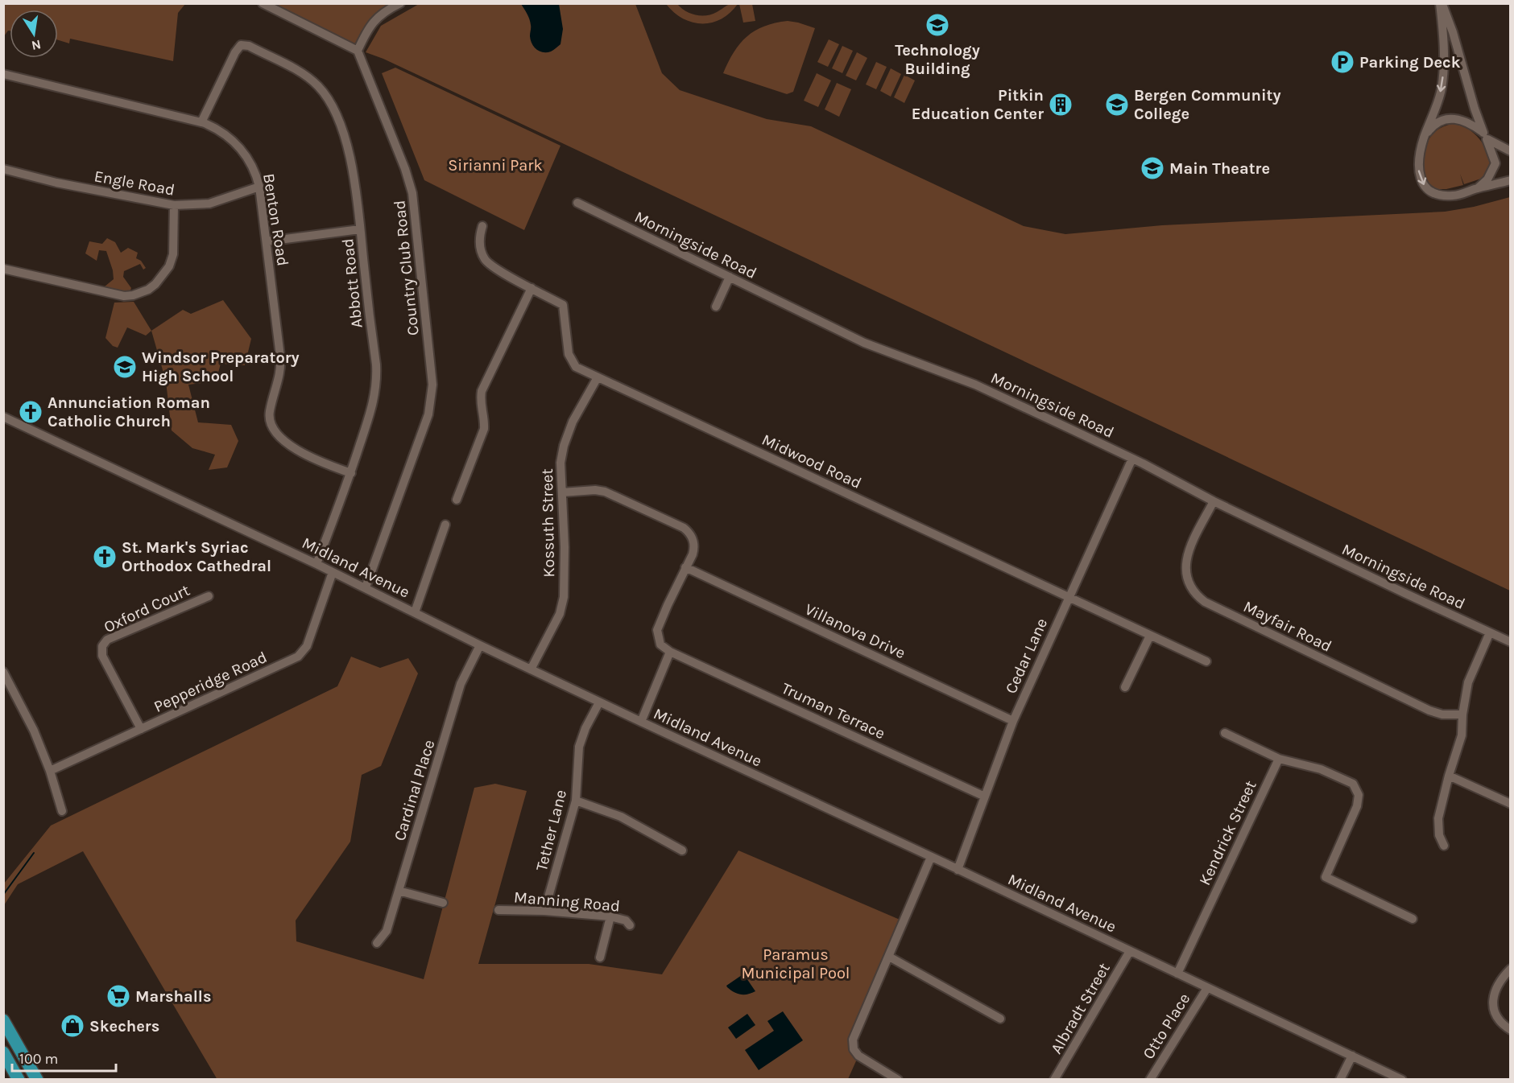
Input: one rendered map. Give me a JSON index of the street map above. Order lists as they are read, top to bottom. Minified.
{"streets":{"street":["Engle Road","Benton Road","Morningside Road","Country Club Road","Abbott Road","Midwood Road","Kossuth Street","Midland Avenue","Oxford Court","Mayfair Road","Villanova Drive","Cedar Lane","Pepperidge Road","Truman Terrace","Cardinal Place","Tether Lane","Kendrick Street","Manning Road","Albradt Street","Otto Place"]},"crossings":[["Engle Road","Benton Road"],["Benton Road","Abbott Road"],["Morningside Road","Mayfair Road"],["Morningside Road","Cedar Lane"],["Country Club Road","Midland Avenue"],["Abbott Road","Midland Avenue"],["Midwood Road","Kossuth Street"],["Midwood Road","Cedar Lane"],["Kossuth Street","Midland Avenue"],["Midland Avenue","Cedar Lane"],["Midland Avenue","Pepperidge Road"],["Midland Avenue","Cardinal Place"],["Midland Avenue","Tether Lane"],["Midland Avenue","Kendrick Street"],["Midland Avenue","Albradt Street"],["Midland Avenue","Otto Place"],["Oxford Court","Pepperidge Road"],["Villanova Drive","Cedar Lane"],["Cedar Lane","Truman Terrace"],["Tether Lane","Manning Road"]],"parks":["Sirianni Park","Paramus Municipal Pool"],"places":{"school or university":["Technology Building","Bergen Community College","Main Theatre","Windsor Preparatory High School"],"parking":["Parking Deck"],"building":["Pitkin Education Center"],"church":["Annunciation Roman Catholic Church","St. Mark's Syriac Orthodox Cathedral"],"supermarket":["Marshalls"],"shop":["Skechers"]},"scale_bar":"100 m","north":"bottom"}
